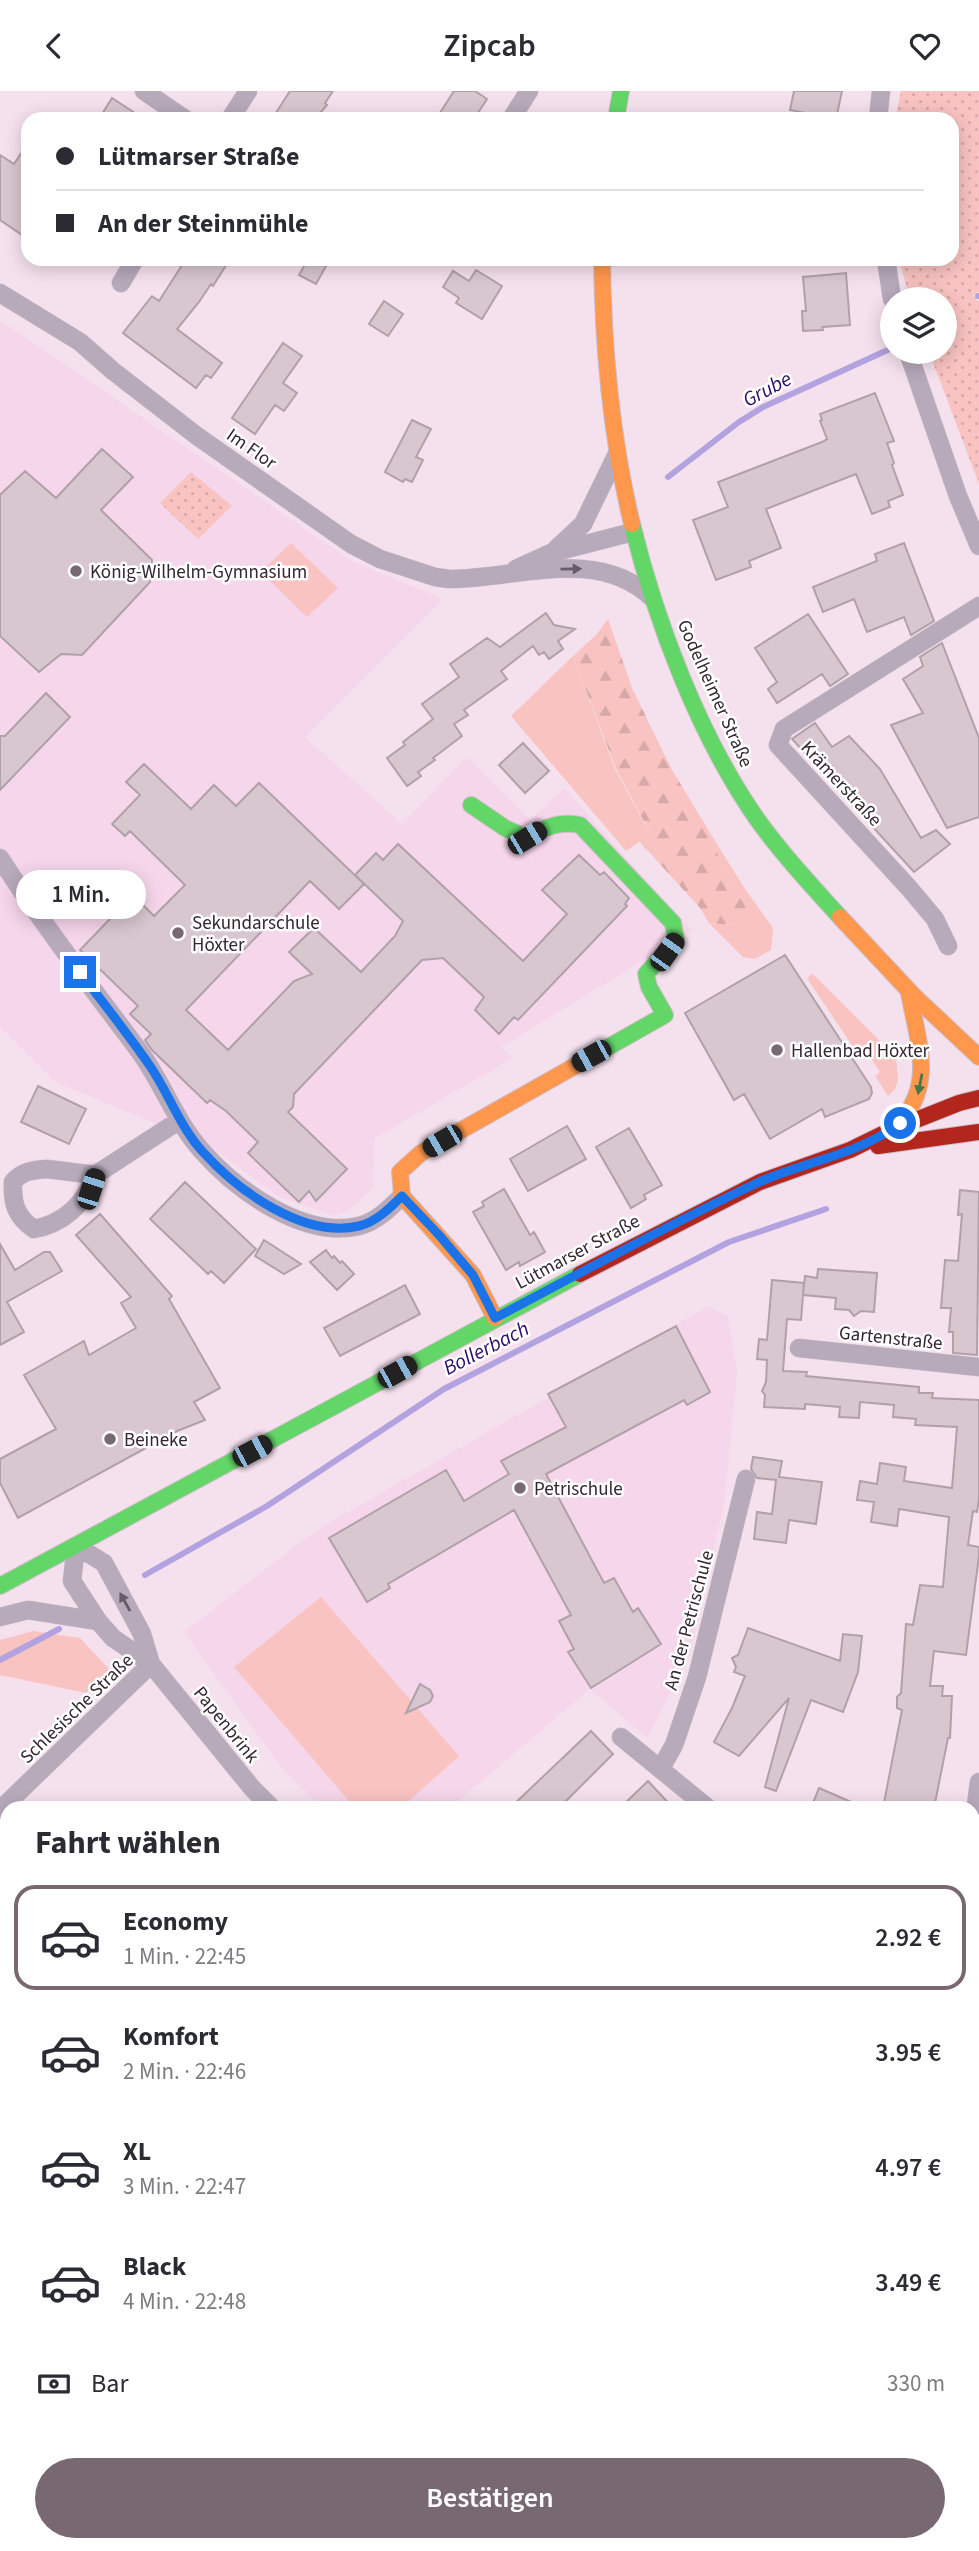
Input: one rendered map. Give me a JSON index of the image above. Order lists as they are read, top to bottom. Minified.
{"streets":{"main road":["Godelheimer Straße","Lütmarser Straße"],"street":["Im Flor","Krämerstraße","Gartenstraße","An der Petrischule","Schlesische Straße","Papenbrink"]},"crossings":[["Im Flor","Godelheimer Straße"],["Lütmarser Straße","Papenbrink"],["Schlesische Straße","Papenbrink"]],"water":["Grube","Bollerbach"],"places":["König-Wilhelm-Gymnasium","Sekundarschule Höxter","Hallenbad Höxter","Beineke","Petrischule"],"page":{"header":"Zipcab","banner":["Lütmarser Straße","An der Steinmühle"],"bubble":"1 Min.","heading":"Fahrt wählen","list":[{"name":"Economy","note":"1 Min. · 22:45","value":"2.92 €"},{"name":"Komfort","note":"2 Min. · 22:46","value":"3.95 €"},{"name":"XL","note":"3 Min. · 22:47","value":"4.97 €"},{"name":"Black","note":"4 Min. · 22:48","value":"3.49 €"}],"pay":["Bar","330 m"],"buttons":"Bestätigen"}}
